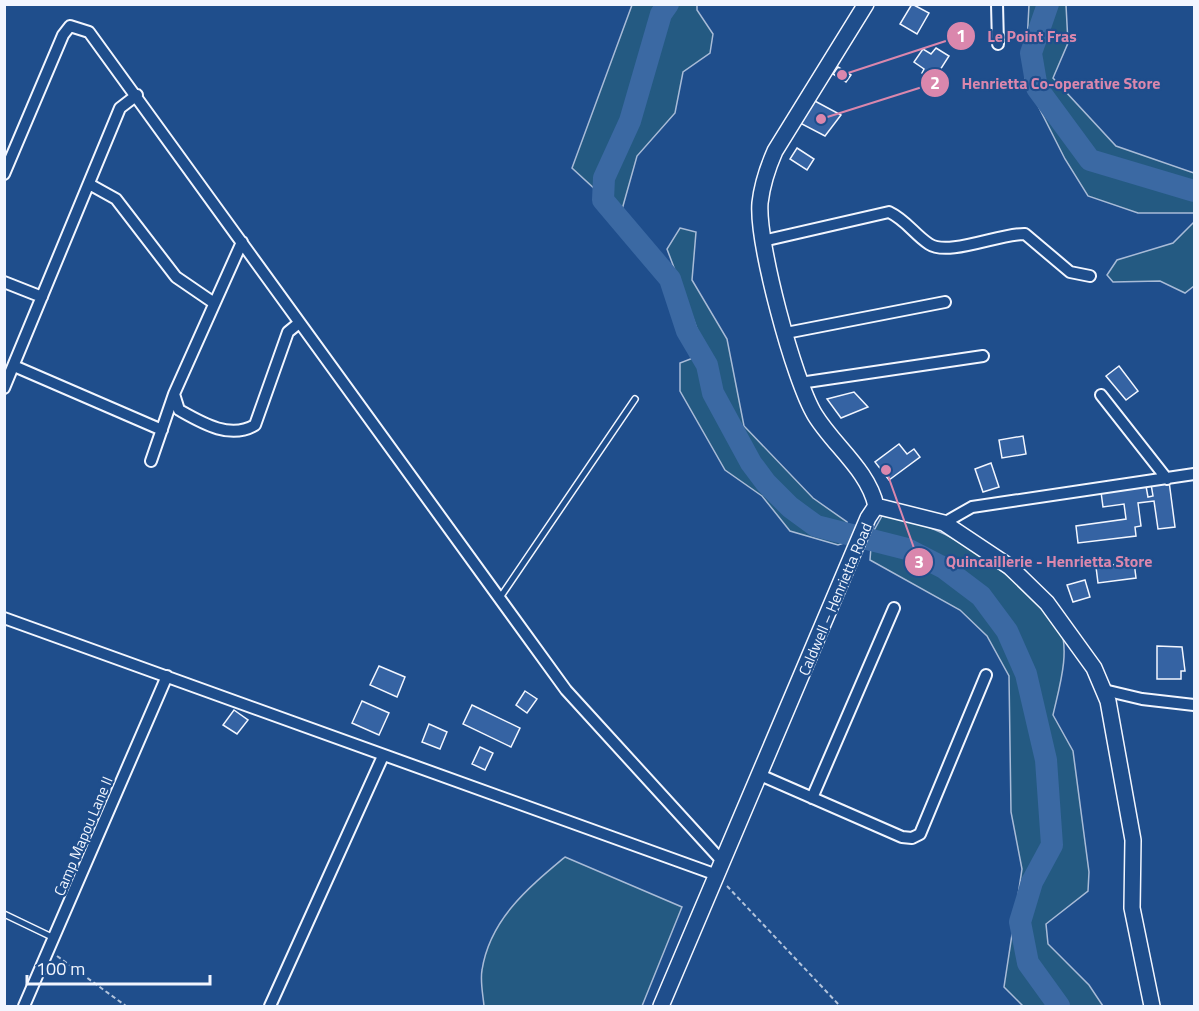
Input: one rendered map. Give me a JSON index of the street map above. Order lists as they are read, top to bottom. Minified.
{"streets":{"main road":["Caldwell – Henrietta Road"],"street":["Camp Mapou Lane II"]},"places":["Le Point Fras","Henrietta Co-operative Store","Quincaillerie - Henrietta Store"],"scale_bar":"100 m"}
